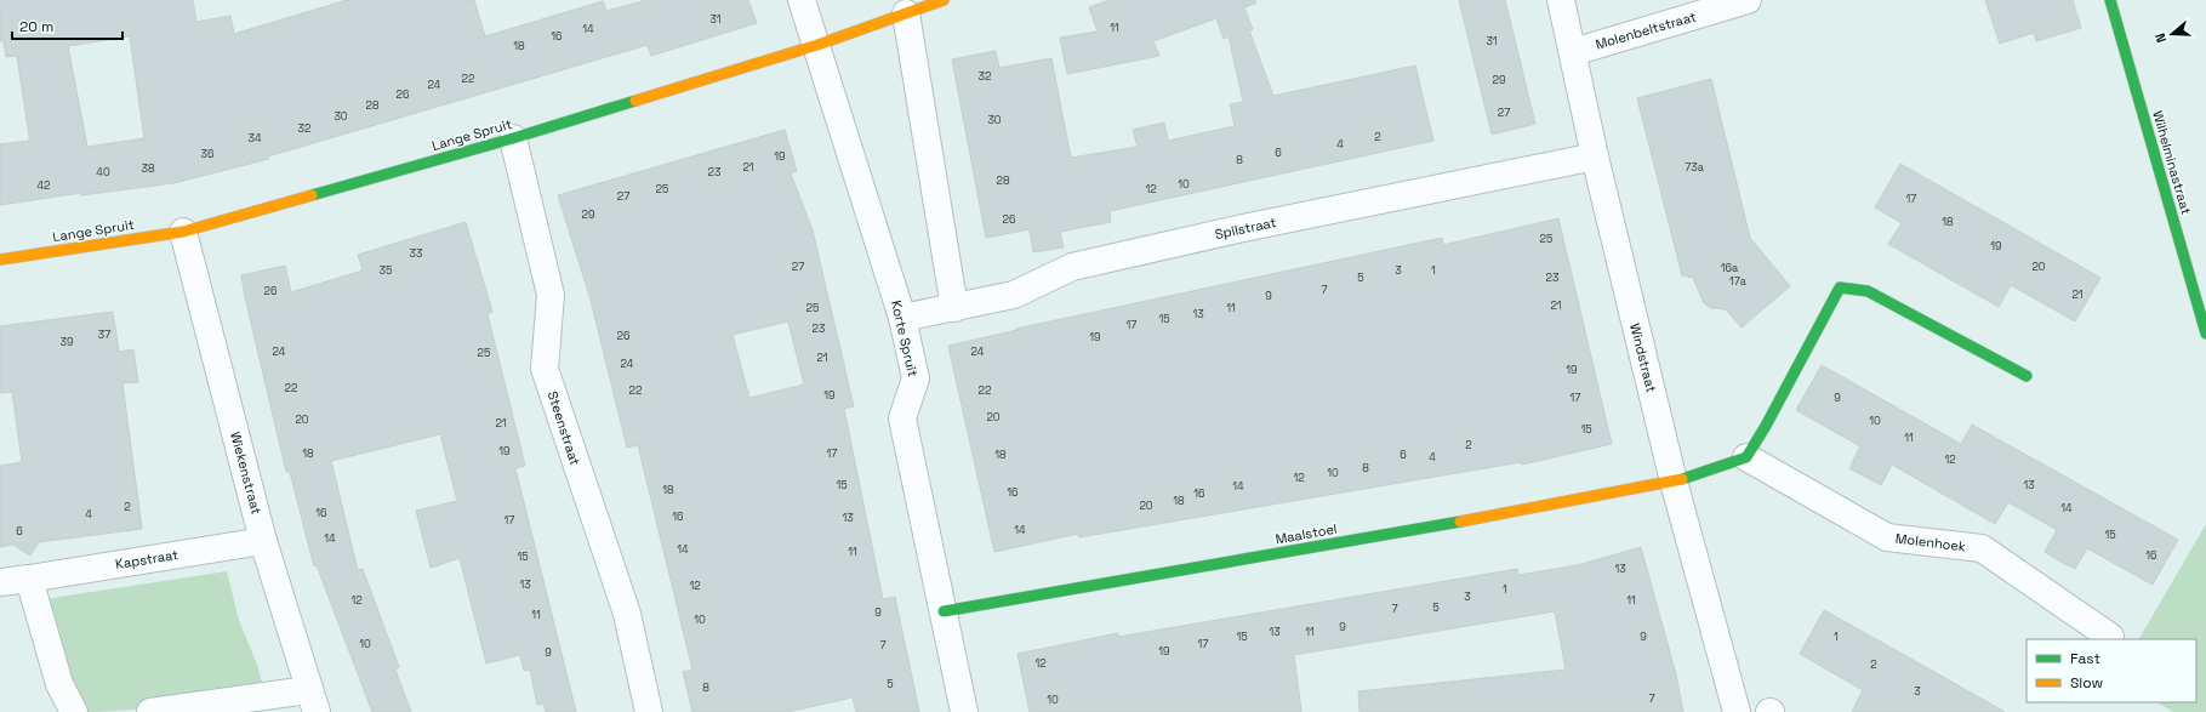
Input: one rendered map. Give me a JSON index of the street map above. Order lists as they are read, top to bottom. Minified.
{"streets":{"street":["Molenbeltstraat","Lange Spruit","Wilhelminastraat","Spilstraat","Korte Spruit","Windstraat","Steenstraat","Wiekenstraat","Maalstoel","Molenhoek","Kapstraat"]},"crossings":[["Molenbeltstraat","Windstraat"],["Lange Spruit","Korte Spruit"],["Lange Spruit","Steenstraat"],["Lange Spruit","Wiekenstraat"],["Spilstraat","Korte Spruit"],["Spilstraat","Windstraat"],["Korte Spruit","Maalstoel"],["Windstraat","Maalstoel"],["Wiekenstraat","Kapstraat"]],"house_numbers":["31","11","14","16","31","18","32","22","29","24","26","28","27","30","30","32","2","34","4","6","36","19","8","21","73a","38","40","23","28","10","42","25","12","27","17","29","26","18","25","19","33","27","20","16a","35","3","1","5","23","17a","7","26","21","9","21","25","11","13","15","17","23","37","26","19","39","24","24","25","21","24","19","22","22","22","19","17","9","20","20","10","21","15","11","2","19","18","17","18","6","4","12","8","10","12","15","13","14","18","16","16","18","20","2","14","16","4","16","13","17","14","6","15","14","14","11","16","15","13","13","12","1","3","12","11","5","7","9","11","10","9","13","11","15","9","1","10","17","7","19","9","12","2","5","8","3","7","10"],"legend":["Fast","Slow"],"scale_bar":"20 m","north":"left"}
